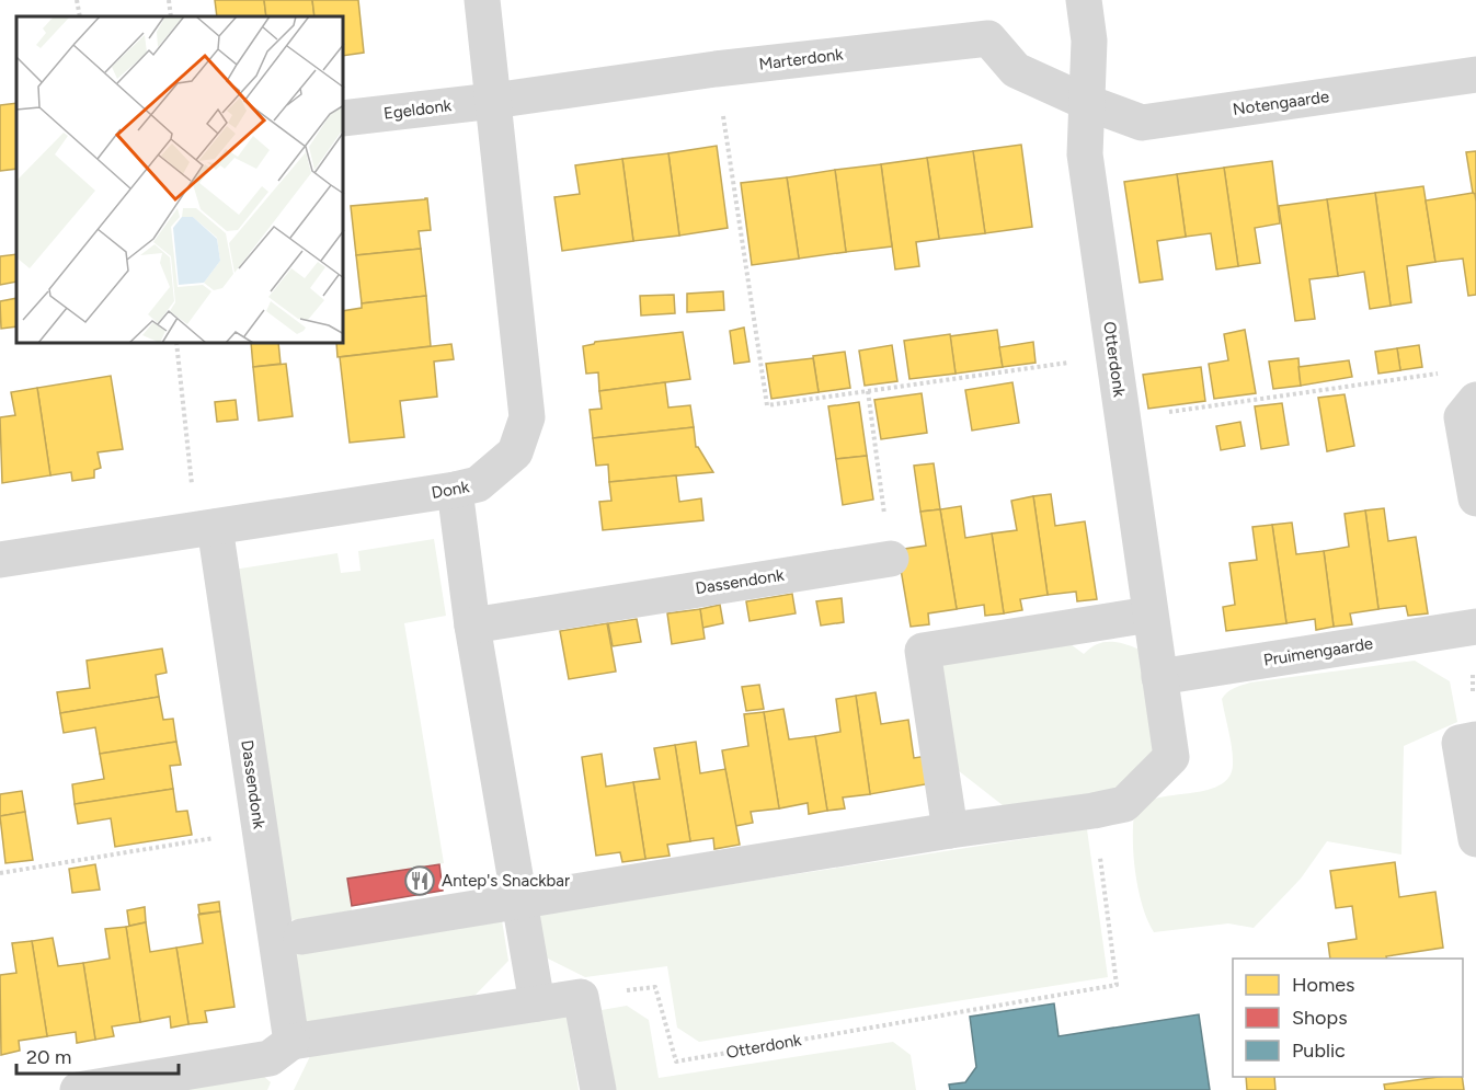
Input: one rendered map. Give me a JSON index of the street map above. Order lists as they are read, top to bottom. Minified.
{"streets":{"street":["Marterdonk","Notengaarde","Egeldonk","Otterdonk","Donk","Dassendonk","Pruimengaarde"]},"crossings":[["Marterdonk","Notengaarde"],["Marterdonk","Egeldonk"],["Marterdonk","Otterdonk"],["Marterdonk","Donk"],["Notengaarde","Otterdonk"],["Egeldonk","Donk"],["Otterdonk","Pruimengaarde"],["Donk","Dassendonk"]],"places":{"restaurant":["Antep's Snackbar"]},"legend":["Homes","Shops","Public"],"scale_bar":"20 m"}
